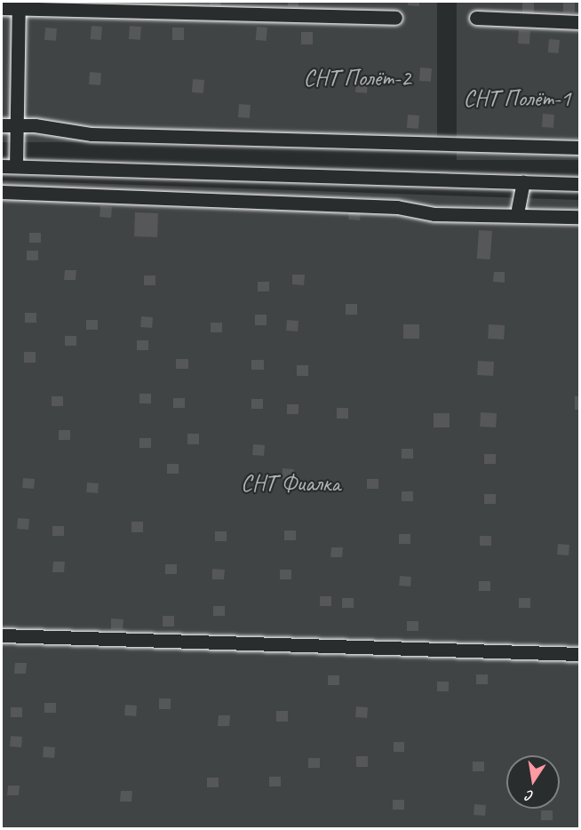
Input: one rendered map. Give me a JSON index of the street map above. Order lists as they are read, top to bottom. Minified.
{"parks":["СНТ Полёт-2","СНТ Полёт-1","СНТ Фиалка"],"north":"bottom"}
